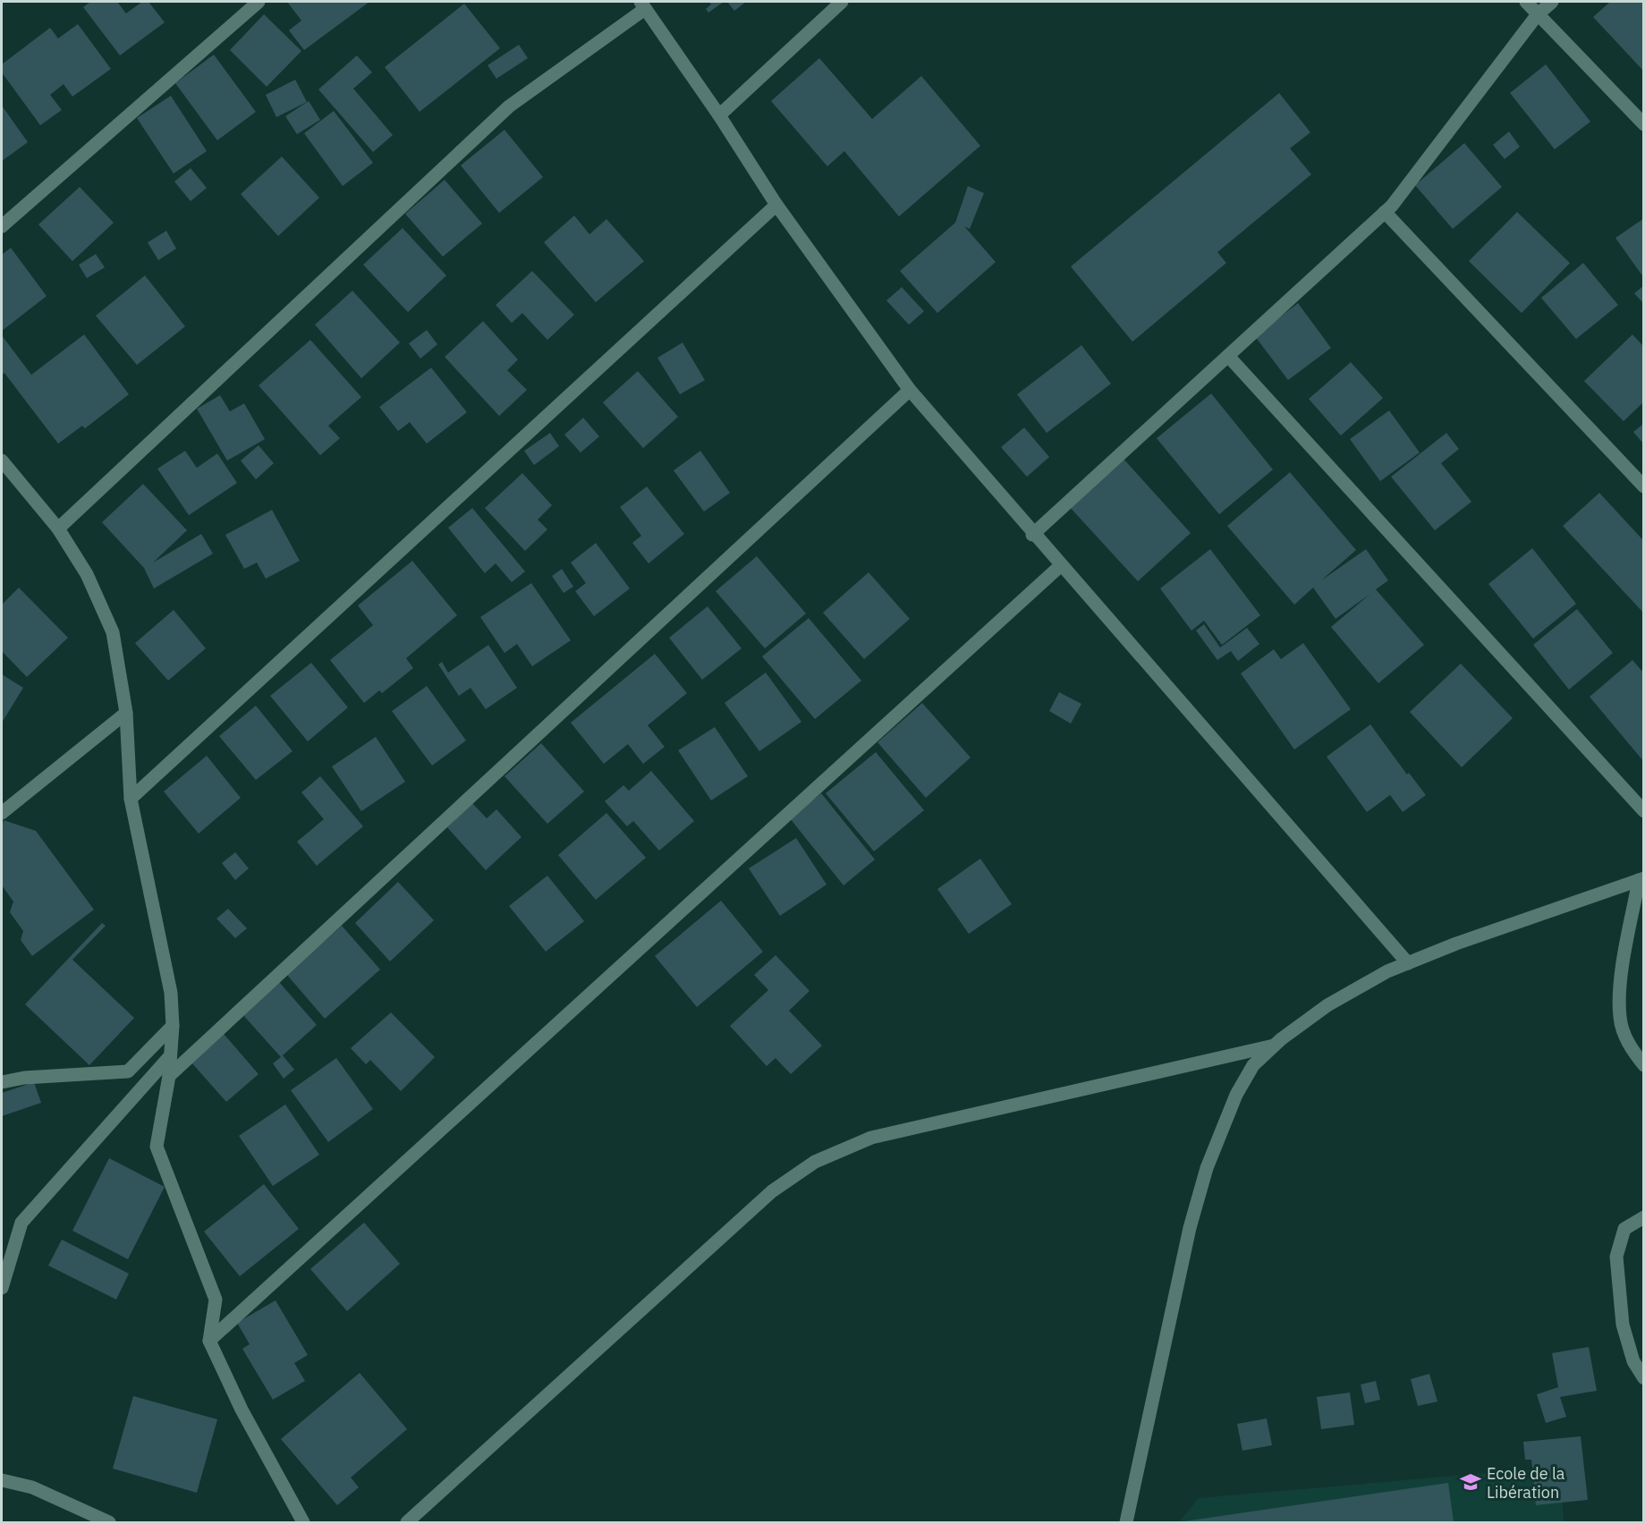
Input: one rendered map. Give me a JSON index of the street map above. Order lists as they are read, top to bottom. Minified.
{"places":{"school or university":["Ecole de la Libération"]}}
